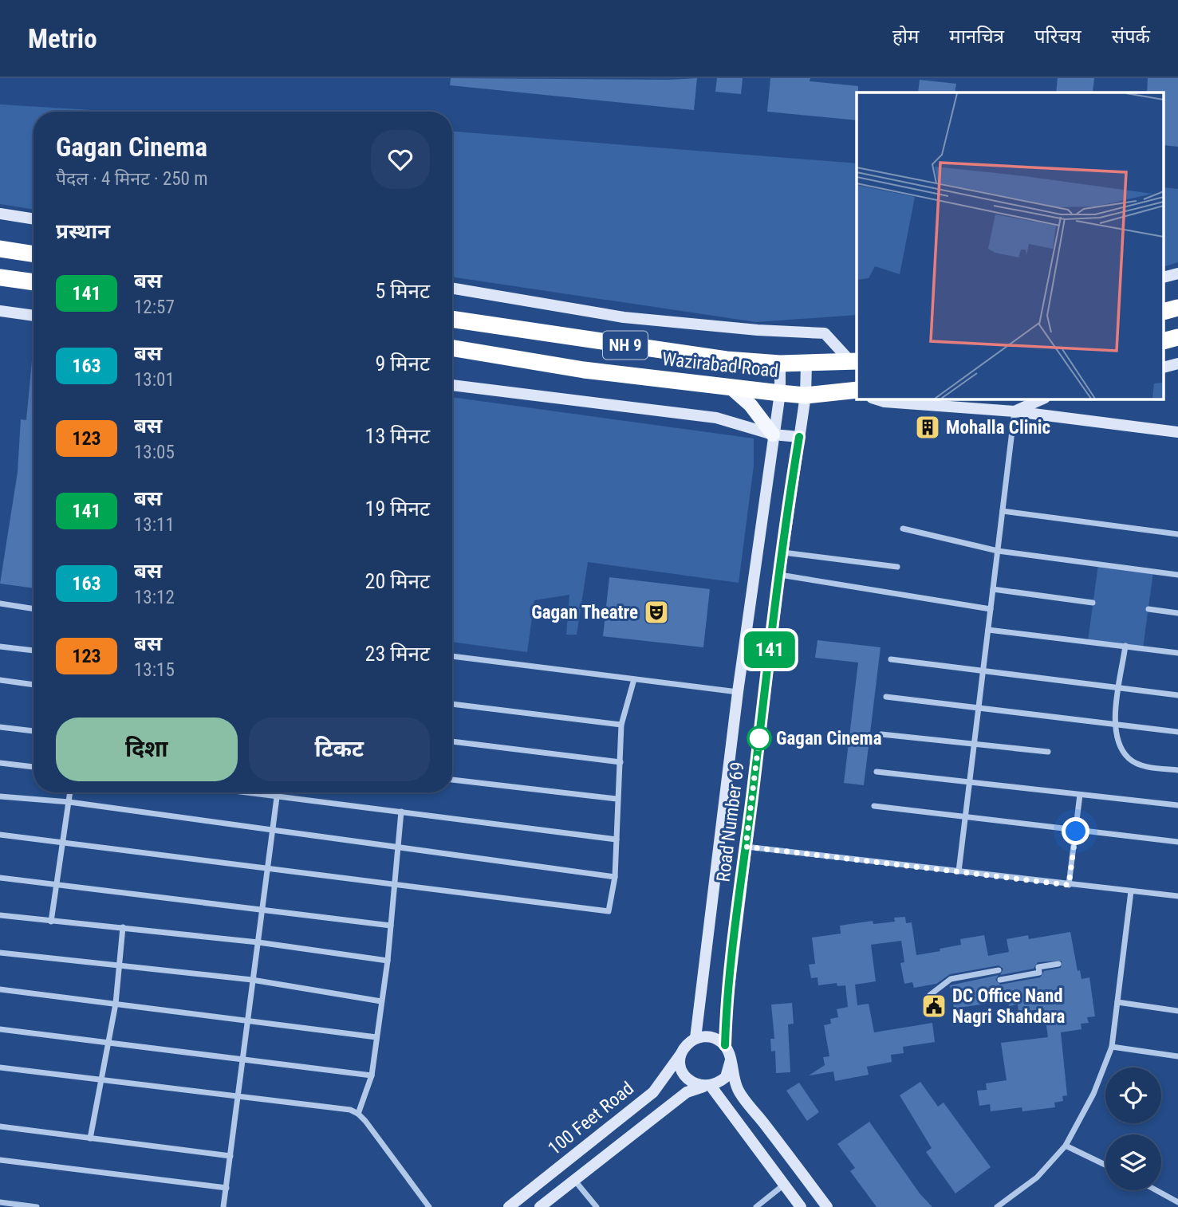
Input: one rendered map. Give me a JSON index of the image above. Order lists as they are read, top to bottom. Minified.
{"streets":{"highway":["NH 9","Wazirabad Road"],"main road":["Road Number 69","100 Feet Road"]},"crossings":[["Wazirabad Road","Road Number 69"],["Road Number 69","100 Feet Road"]],"places":{"building":["Mohalla Clinic"],"theatre":["Gagan Theatre"],"other":["Gagan Cinema"],"public building":["DC Office Nand Nagri Shahdara"]},"lines":["bus line 141"],"page":{"header":"Metrio","nav":["होम","मानचित्र","परिचय","संपर्क"],"on_map":"141","heading":[["Gagan Cinema","पैदल · 4 मिनट · 250 m"],"प्रस्थान"],"list":[{"mark":"141","name":"बस","note":"12:57","value":"5 मिनट"},{"mark":"163","name":"बस","note":"13:01","value":"9 मिनट"},{"mark":"123","name":"बस","note":"13:05","value":"13 मिनट"},{"mark":"141","name":"बस","note":"13:11","value":"19 मिनट"},{"mark":"163","name":"बस","note":"13:12","value":"20 मिनट"},{"mark":"123","name":"बस","note":"13:15","value":"23 मिनट"}],"buttons":["दिशा","टिकट"]}}
